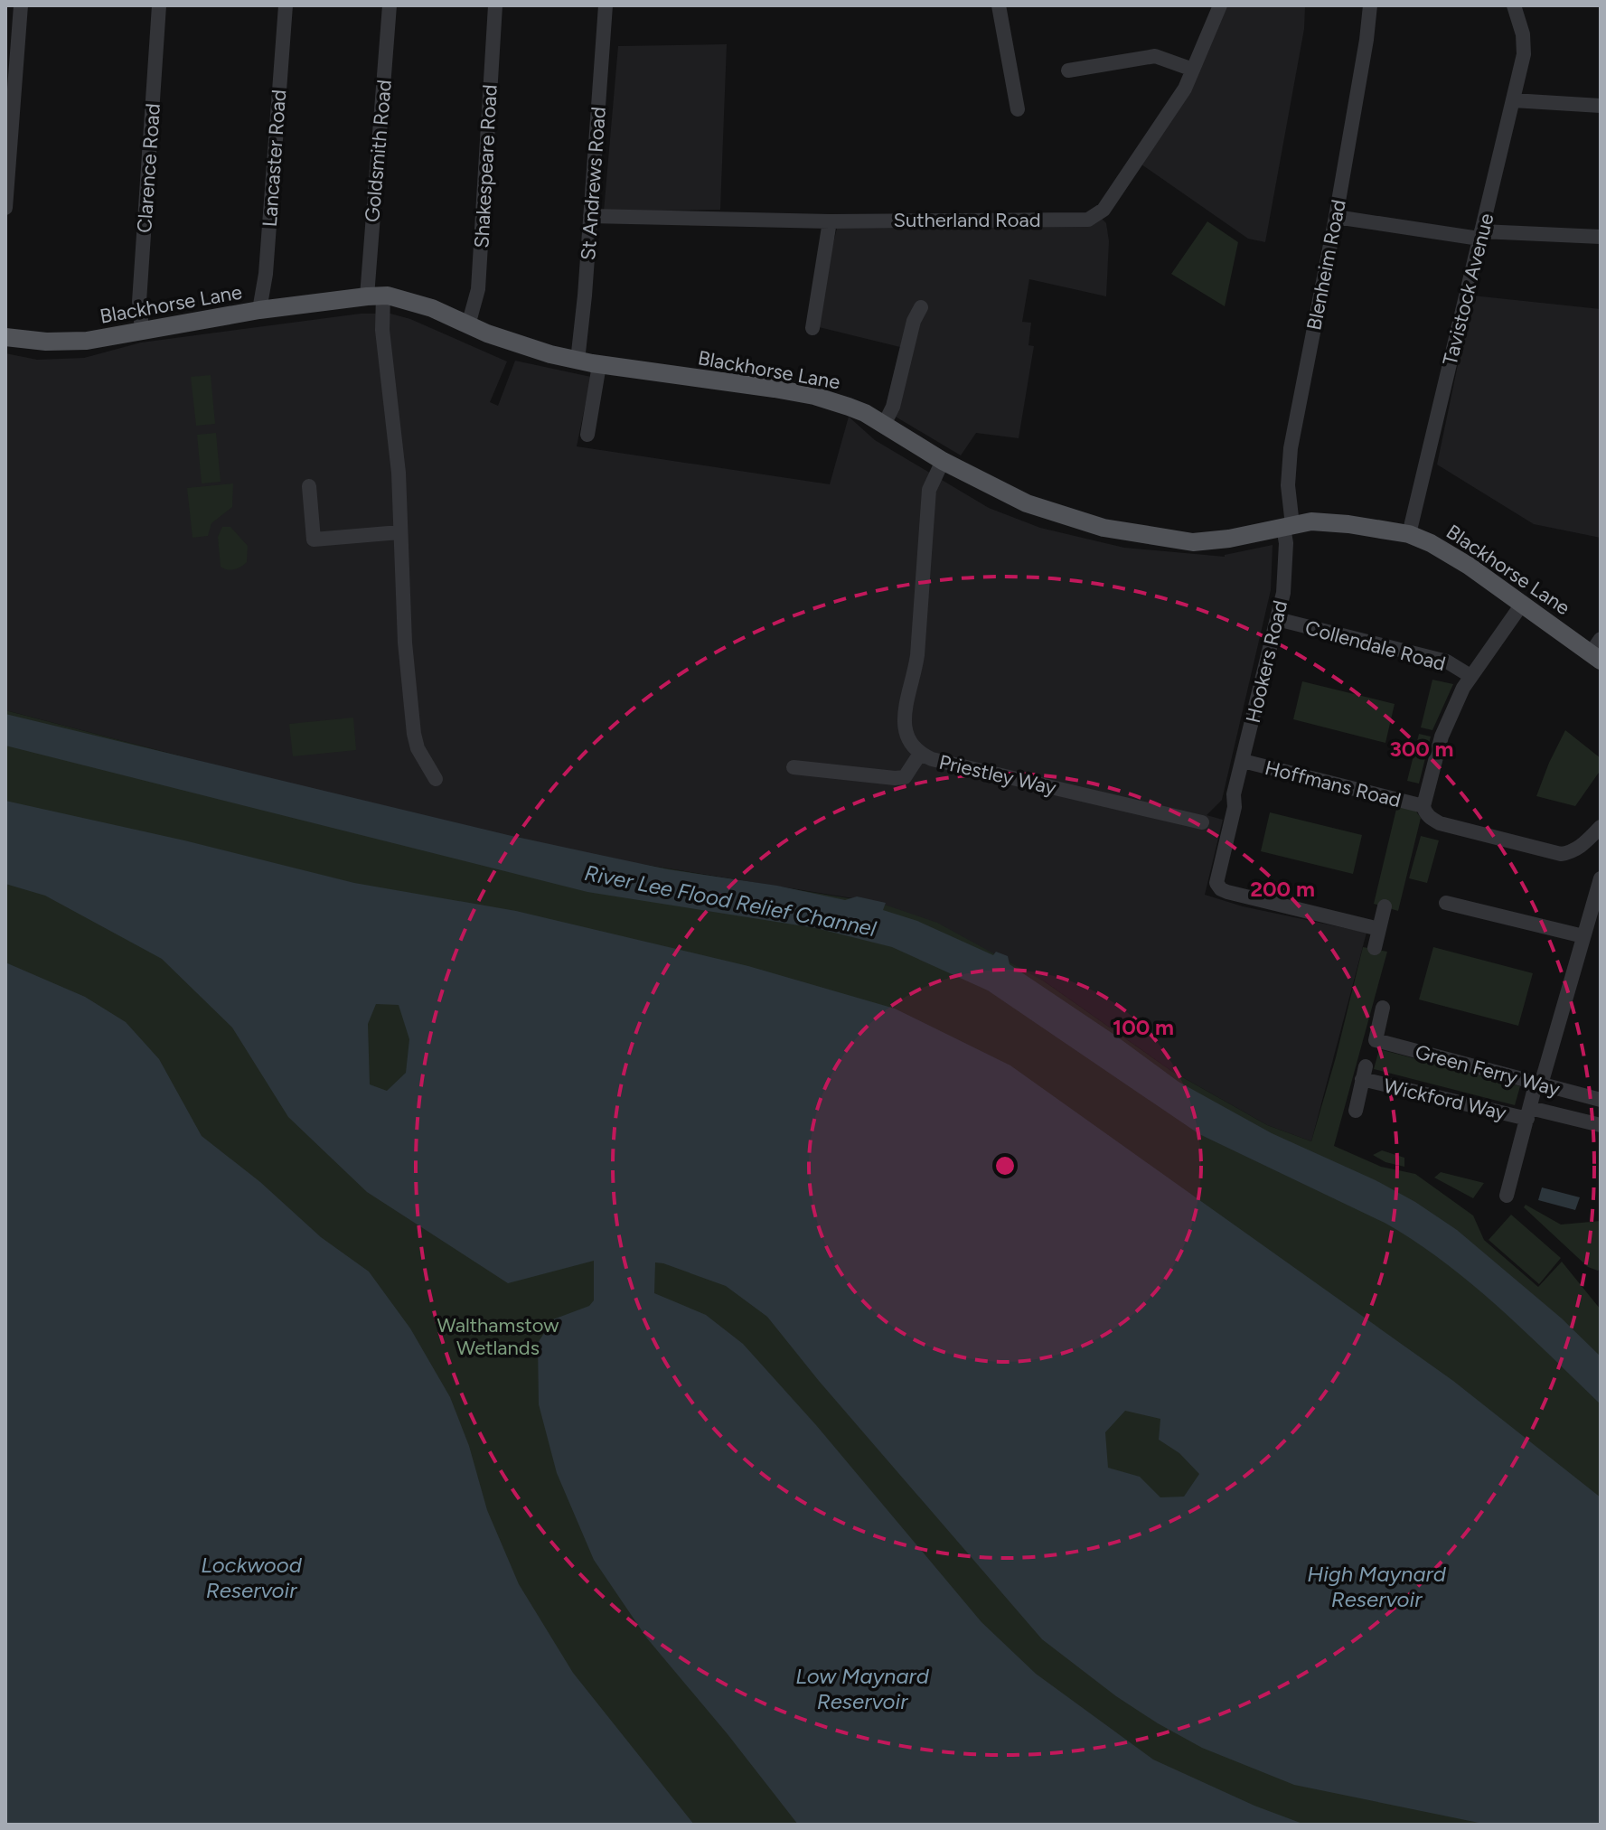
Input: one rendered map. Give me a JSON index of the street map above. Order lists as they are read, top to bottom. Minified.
{"streets":{"main road":["Blackhorse Lane"],"street":["Goldsmith Road","Lancaster Road","Shakespeare Road","Clarence Road","St Andrews Road","Sutherland Road","Blenheim Road","Tavistock Avenue","Collendale Road","Hookers Road","Priestley Way","Hoffmans Road","Green Ferry Way","Wickford Way"]},"crossings":[["Goldsmith Road","Blackhorse Lane"],["Lancaster Road","Blackhorse Lane"],["Shakespeare Road","Blackhorse Lane"],["Clarence Road","Blackhorse Lane"],["St Andrews Road","Sutherland Road"],["St Andrews Road","Blackhorse Lane"],["Blenheim Road","Blackhorse Lane"],["Blenheim Road","Hookers Road"],["Tavistock Avenue","Blackhorse Lane"],["Blackhorse Lane","Hookers Road"],["Blackhorse Lane","Priestley Way"],["Collendale Road","Hookers Road"],["Hookers Road","Hoffmans Road"]],"water":["River Lee Flood Relief Channel","Lockwood Reservoir","High Maynard Reservoir","Low Maynard Reservoir"],"parks":["Walthamstow Wetlands"],"rings":["300 m","200 m","100 m"]}
